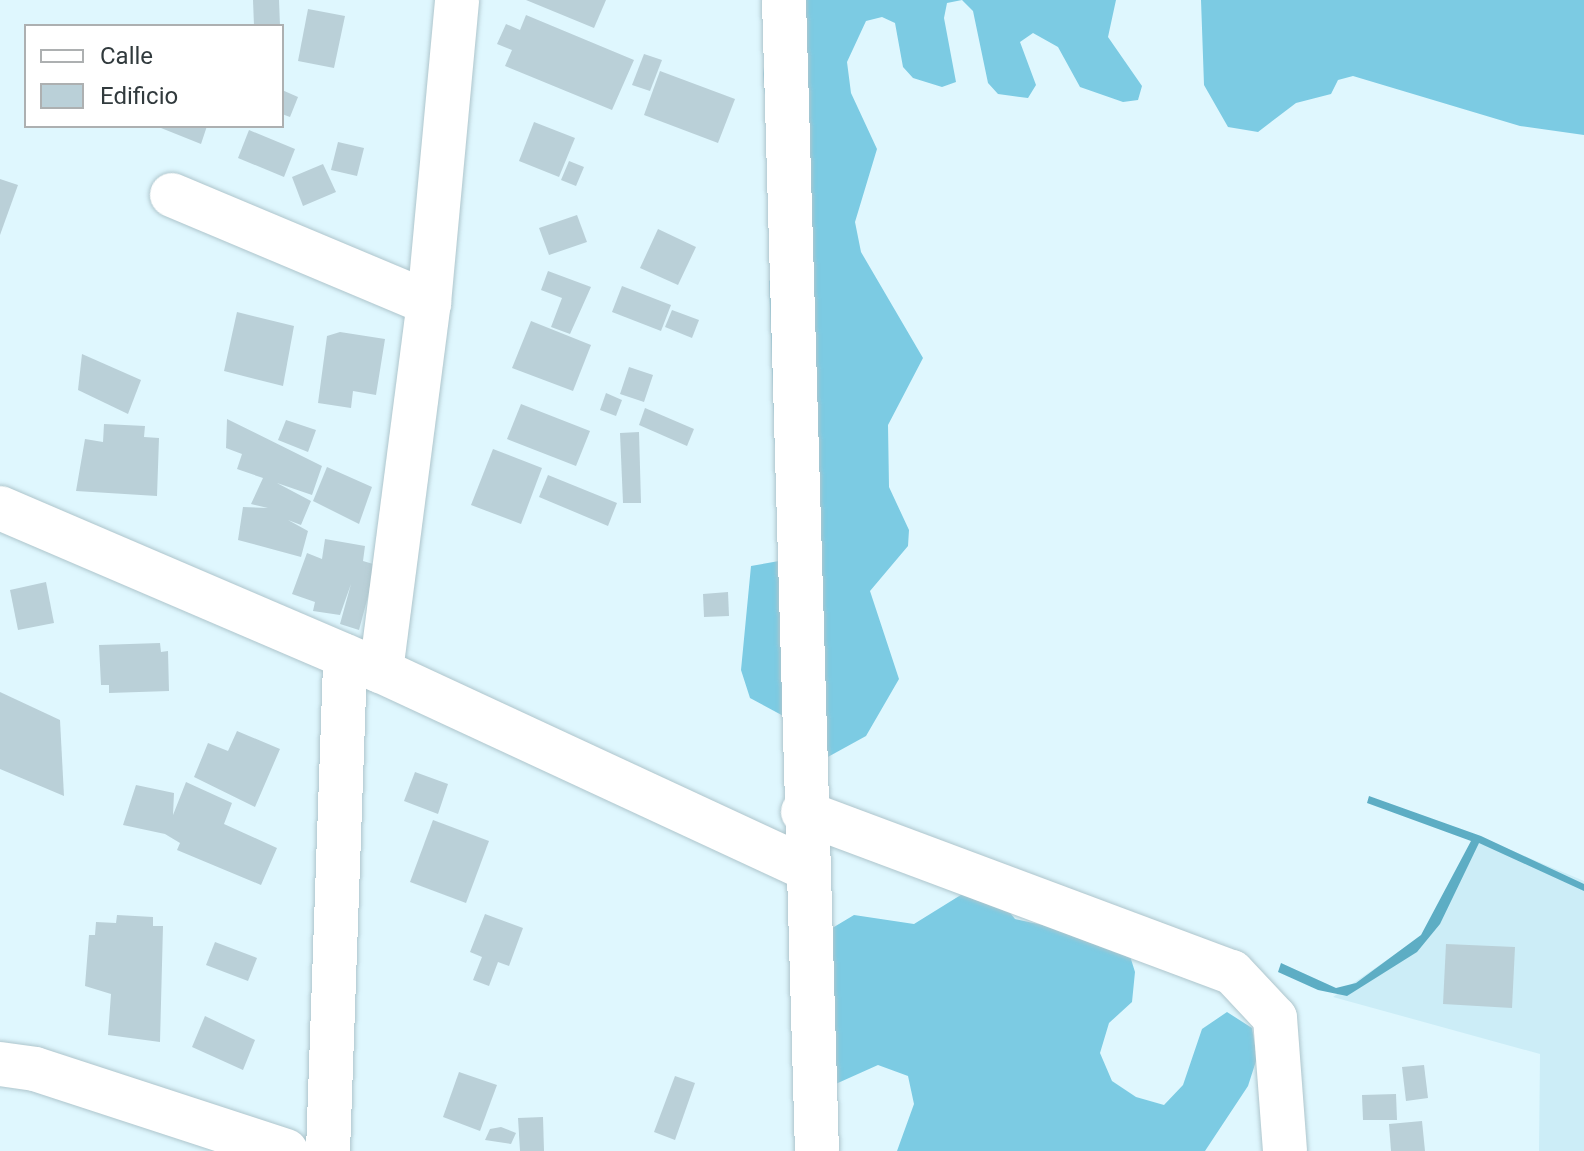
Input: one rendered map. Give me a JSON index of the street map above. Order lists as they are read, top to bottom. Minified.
{"legend":["Calle","Edificio"]}
